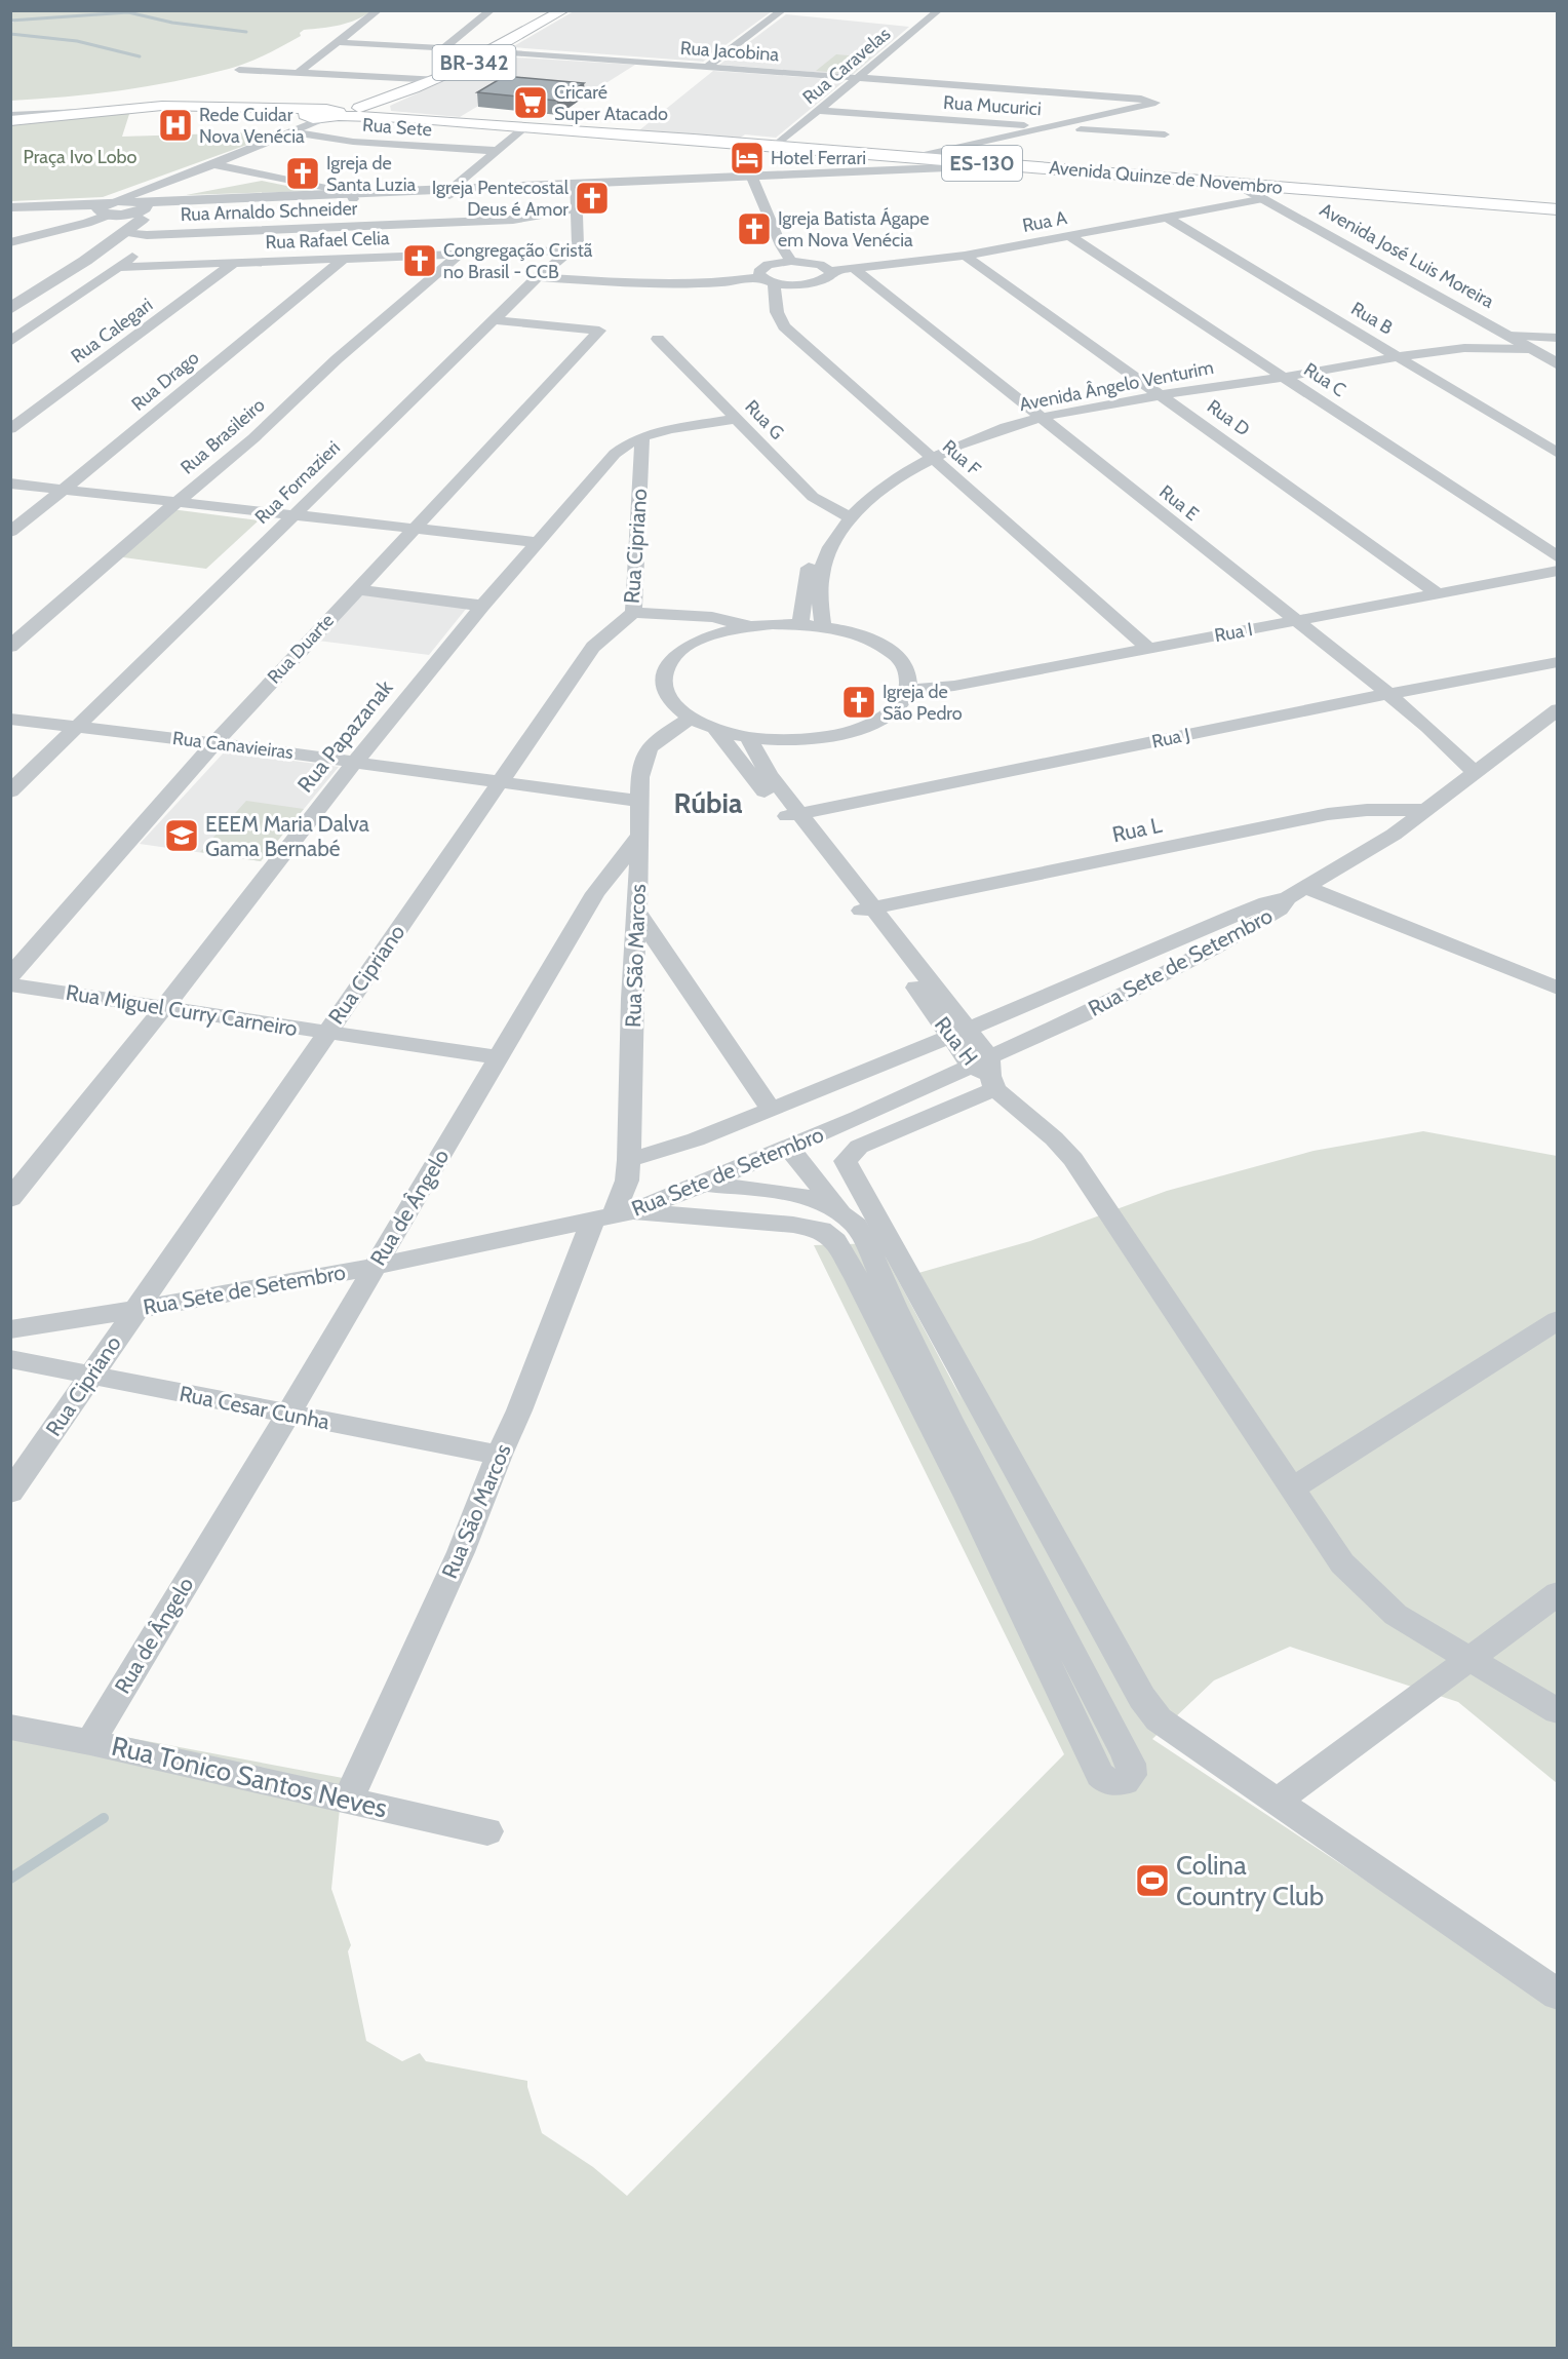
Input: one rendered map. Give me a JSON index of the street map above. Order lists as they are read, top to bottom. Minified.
{"streets":{"main road":["BR-342","ES-130","Avenida Quinze de Novembro"],"street":["Rua Jacobina","Rua Caravelas","Rua Mucurici","Rua Sete","Rua Arnaldo Schneider","Rua A","Rua Rafael Celia","Avenida José Luis Moreira","Rua B","Rua Calegari","Rua C","Rua Drago","Avenida Ângelo Venturim","Rua D","Rua G","Rua Brasileiro","Rua F","Rua Fornazieri","Rua E","Rua Cipriano","Rua I","Rua Duarte","Rua Papazanak","Rua J","Rua Canavieiras","Rua L","Rua São Marcos","Rua Sete de Setembro","Rua Miguel Curry Carneiro","Rua H","Rua de Ângelo","Rua Cesar Cunha","Rua Tonico Santos Neves"]},"crossings":[["Rua Jacobina","BR-342"],["Rua Jacobina","Rua Caravelas"],["Rua Jacobina","Rua Mucurici"],["BR-342","ES-130"],["Rua Caravelas","Rua Mucurici"],["Rua Caravelas","Avenida Quinze de Novembro"],["ES-130","Avenida Quinze de Novembro"],["Avenida Quinze de Novembro","Avenida José Luis Moreira"],["Rua A","Avenida José Luis Moreira"],["Rua A","Rua B"],["Rua A","Rua C"],["Rua A","Rua D"],["Rua A","Rua E"],["Rua Rafael Celia","Rua Calegari"],["Rua Rafael Celia","Rua Drago"],["Rua Rafael Celia","Rua Brasileiro"],["Rua Rafael Celia","Rua Fornazieri"],["Avenida José Luis Moreira","Avenida Ângelo Venturim"],["Rua B","Avenida Ângelo Venturim"],["Rua C","Avenida Ângelo Venturim"],["Avenida Ângelo Venturim","Rua D"],["Avenida Ângelo Venturim","Rua G"],["Avenida Ângelo Venturim","Rua F"],["Avenida Ângelo Venturim","Rua E"],["Rua D","Rua I"],["Rua G","Rua Papazanak"],["Rua F","Rua I"],["Rua Fornazieri","Rua Duarte"],["Rua Fornazieri","Rua Canavieiras"],["Rua E","Rua I"],["Rua E","Rua J"],["Rua E","Rua Sete de Setembro"],["Rua Cipriano","Rua Papazanak"],["Rua Cipriano","Rua Canavieiras"],["Rua Cipriano","Rua Sete de Setembro"],["Rua Cipriano","Rua Miguel Curry Carneiro"],["Rua Cipriano","Rua Cesar Cunha"],["Rua Duarte","Rua Canavieiras"],["Rua Papazanak","Rua Canavieiras"],["Rua Papazanak","Rua Miguel Curry Carneiro"],["Rua J","Rua H"],["Rua Canavieiras","Rua São Marcos"],["Rua L","Rua Sete de Setembro"],["Rua L","Rua H"],["Rua São Marcos","Rua Sete de Setembro"],["Rua São Marcos","Rua de Ângelo"],["Rua São Marcos","Rua Cesar Cunha"],["Rua São Marcos","Rua Tonico Santos Neves"],["Rua Sete de Setembro","Rua H"],["Rua Sete de Setembro","Rua de Ângelo"],["Rua Miguel Curry Carneiro","Rua de Ângelo"],["Rua de Ângelo","Rua Cesar Cunha"],["Rua de Ângelo","Rua Tonico Santos Neves"]],"districts":["Rúbia"],"parks":["Praça Ivo Lobo"],"places":{"supermarket":["Cricaré Super Atacado"],"hospital":["Rede Cuidar Nova Venécia"],"hotel":["Hotel Ferrari"],"church":["Igreja de Santa Luzia","Igreja Pentecostal Deus é Amor","Igreja Batista Ágape em Nova Venécia","Congregação Cristã no Brasil - CCB","Igreja de São Pedro"],"school or university":["EEEM Maria Dalva Gama Bernabé"],"sports":["Colina Country Club"]}}
